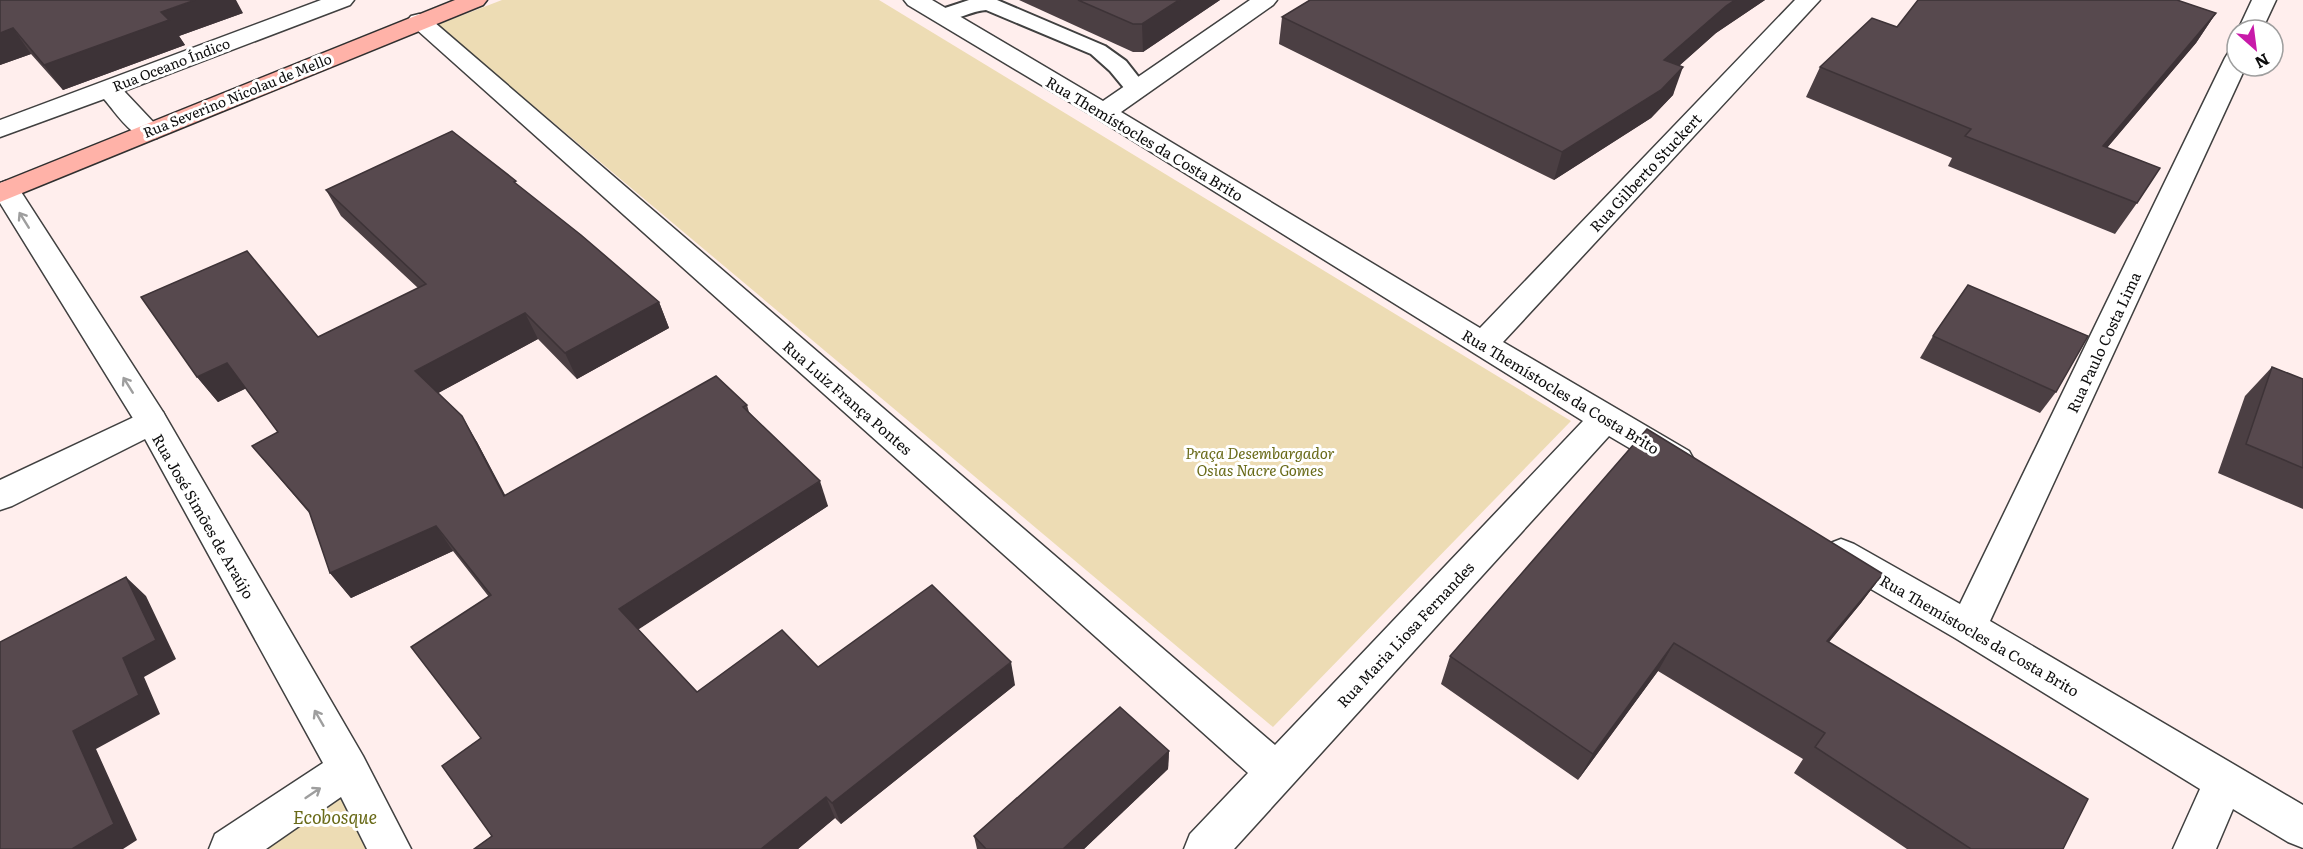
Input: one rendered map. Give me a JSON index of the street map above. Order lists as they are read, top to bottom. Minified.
{"streets":{"main road":["Rua Severino Nicolau de Mello"],"street":["Rua Oceano Índico","Rua Themístocles da Costa Brito","Rua Gilberto Stuckert","Rua Paulo Costa Lima","Rua Luiz França Pontes","Rua José Simões de Araújo","Rua Maria Liosa Fernandes"]},"crossings":[["Rua Severino Nicolau de Mello","Rua Luiz França Pontes"],["Rua Severino Nicolau de Mello","Rua José Simões de Araújo"],["Rua Themístocles da Costa Brito","Rua Gilberto Stuckert"],["Rua Themístocles da Costa Brito","Rua Paulo Costa Lima"],["Rua Themístocles da Costa Brito","Rua Maria Liosa Fernandes"],["Rua Luiz França Pontes","Rua Maria Liosa Fernandes"]],"one_way":["Rua José Simões de Araújo"],"parks":["Praça Desembargador Osias Nacre Gomes","Ecobosque"],"north":"bottom right"}
